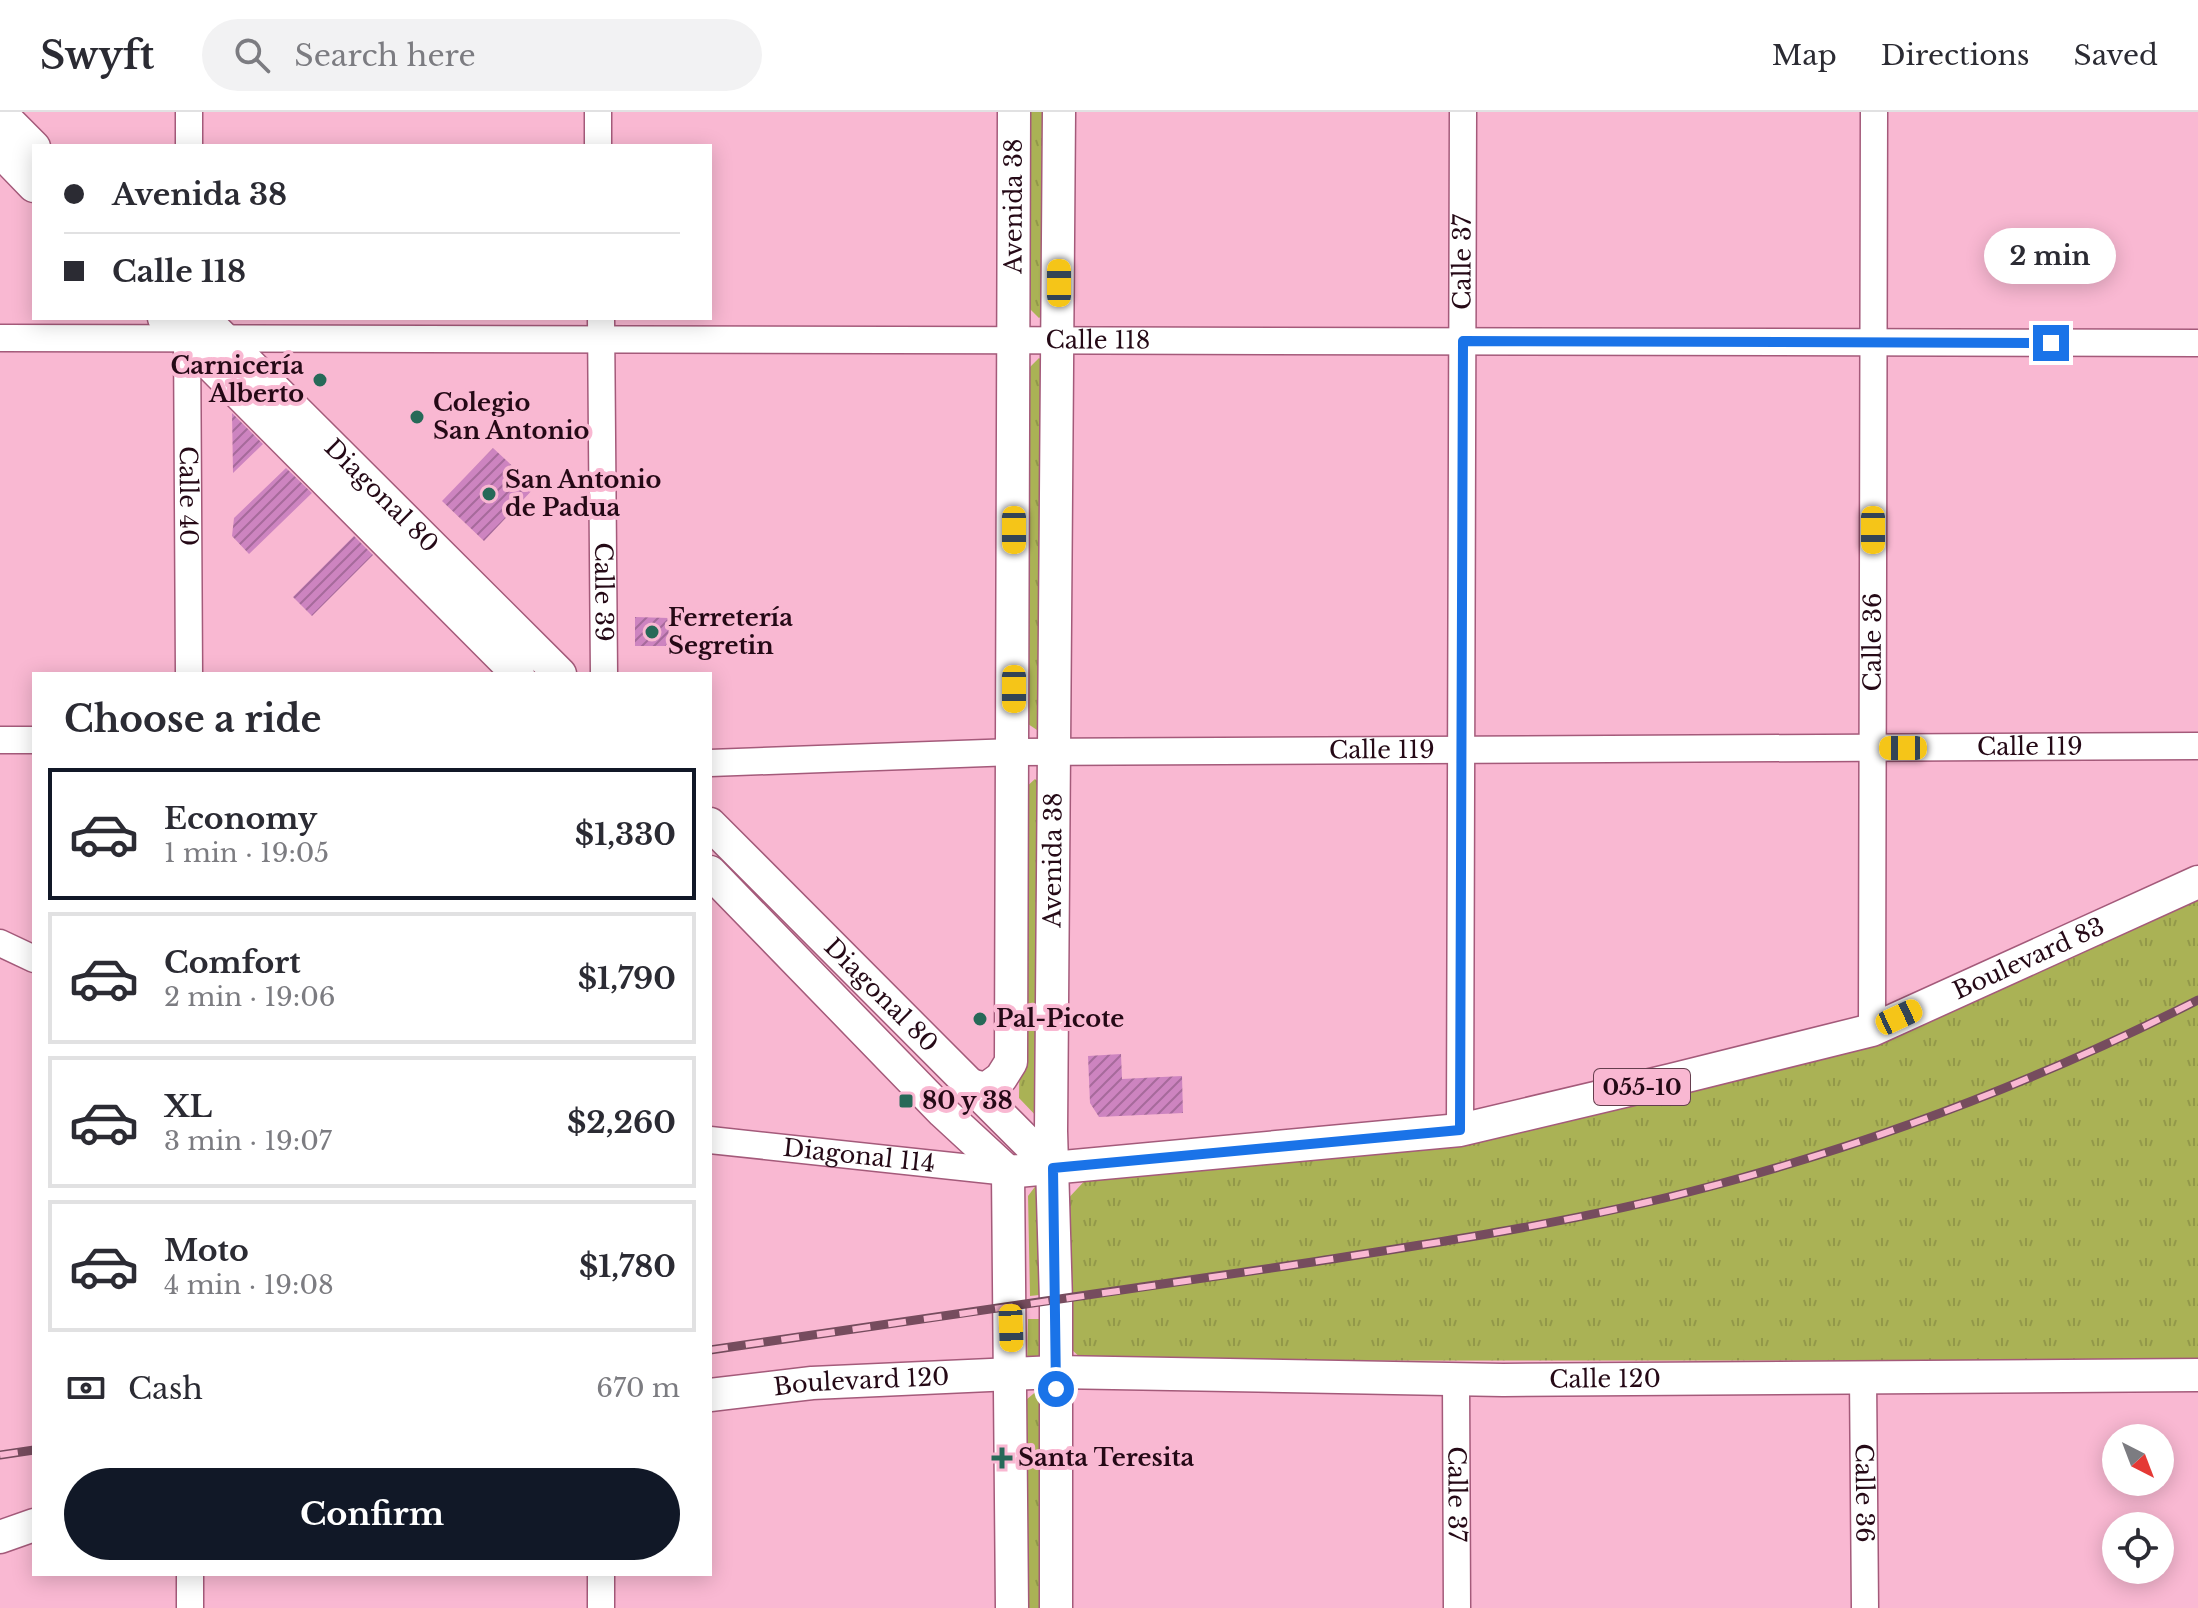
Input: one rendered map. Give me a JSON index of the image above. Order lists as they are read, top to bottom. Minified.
{"streets":{"main road":["Avenida 38","Diagonal 80","Boulevard 83","055-10","Calle 120","Boulevard 120"],"street":["Calle 37","Calle 118","Calle 40","Calle 39","Calle 36","Calle 119","Diagonal 114"]},"crossings":[["Avenida 38","Calle 118"],["Avenida 38","Diagonal 80"],["Avenida 38","Calle 119"],["Avenida 38","Boulevard 83"],["Avenida 38","Calle 120"],["Calle 37","Calle 118"],["Calle 37","Calle 119"],["Calle 37","Boulevard 83"],["Calle 37","Calle 120"],["Calle 118","Calle 40"],["Calle 118","Diagonal 80"],["Calle 118","Calle 39"],["Calle 118","Calle 36"],["Calle 40","Diagonal 80"],["Diagonal 80","Boulevard 83"],["Diagonal 80","Diagonal 114"],["Calle 36","Calle 119"],["Calle 36","Boulevard 83"],["Calle 36","Calle 120"],["Boulevard 83","Diagonal 114"],["Calle 120","Boulevard 120"]],"places":{"other":["Carnicería Alberto","Colegio San Antonio","San Antonio de Padua","Ferretería Segretin","Pal-Picote"],"transit":["80 y 38"],"health":["Santa Teresita"]},"north":"bottom right","page":{"header":"Swyft","search":"Search here","nav":["Map","Directions","Saved"],"banner":["Avenida 38","Calle 118"],"bubble":"2 min","heading":"Choose a ride","list":[{"name":"Economy","note":"1 min · 19:05","value":"$1,330"},{"name":"Comfort","note":"2 min · 19:06","value":"$1,790"},{"name":"XL","note":"3 min · 19:07","value":"$2,260"},{"name":"Moto","note":"4 min · 19:08","value":"$1,780"}],"pay":["Cash","670 m"],"buttons":"Confirm"}}
